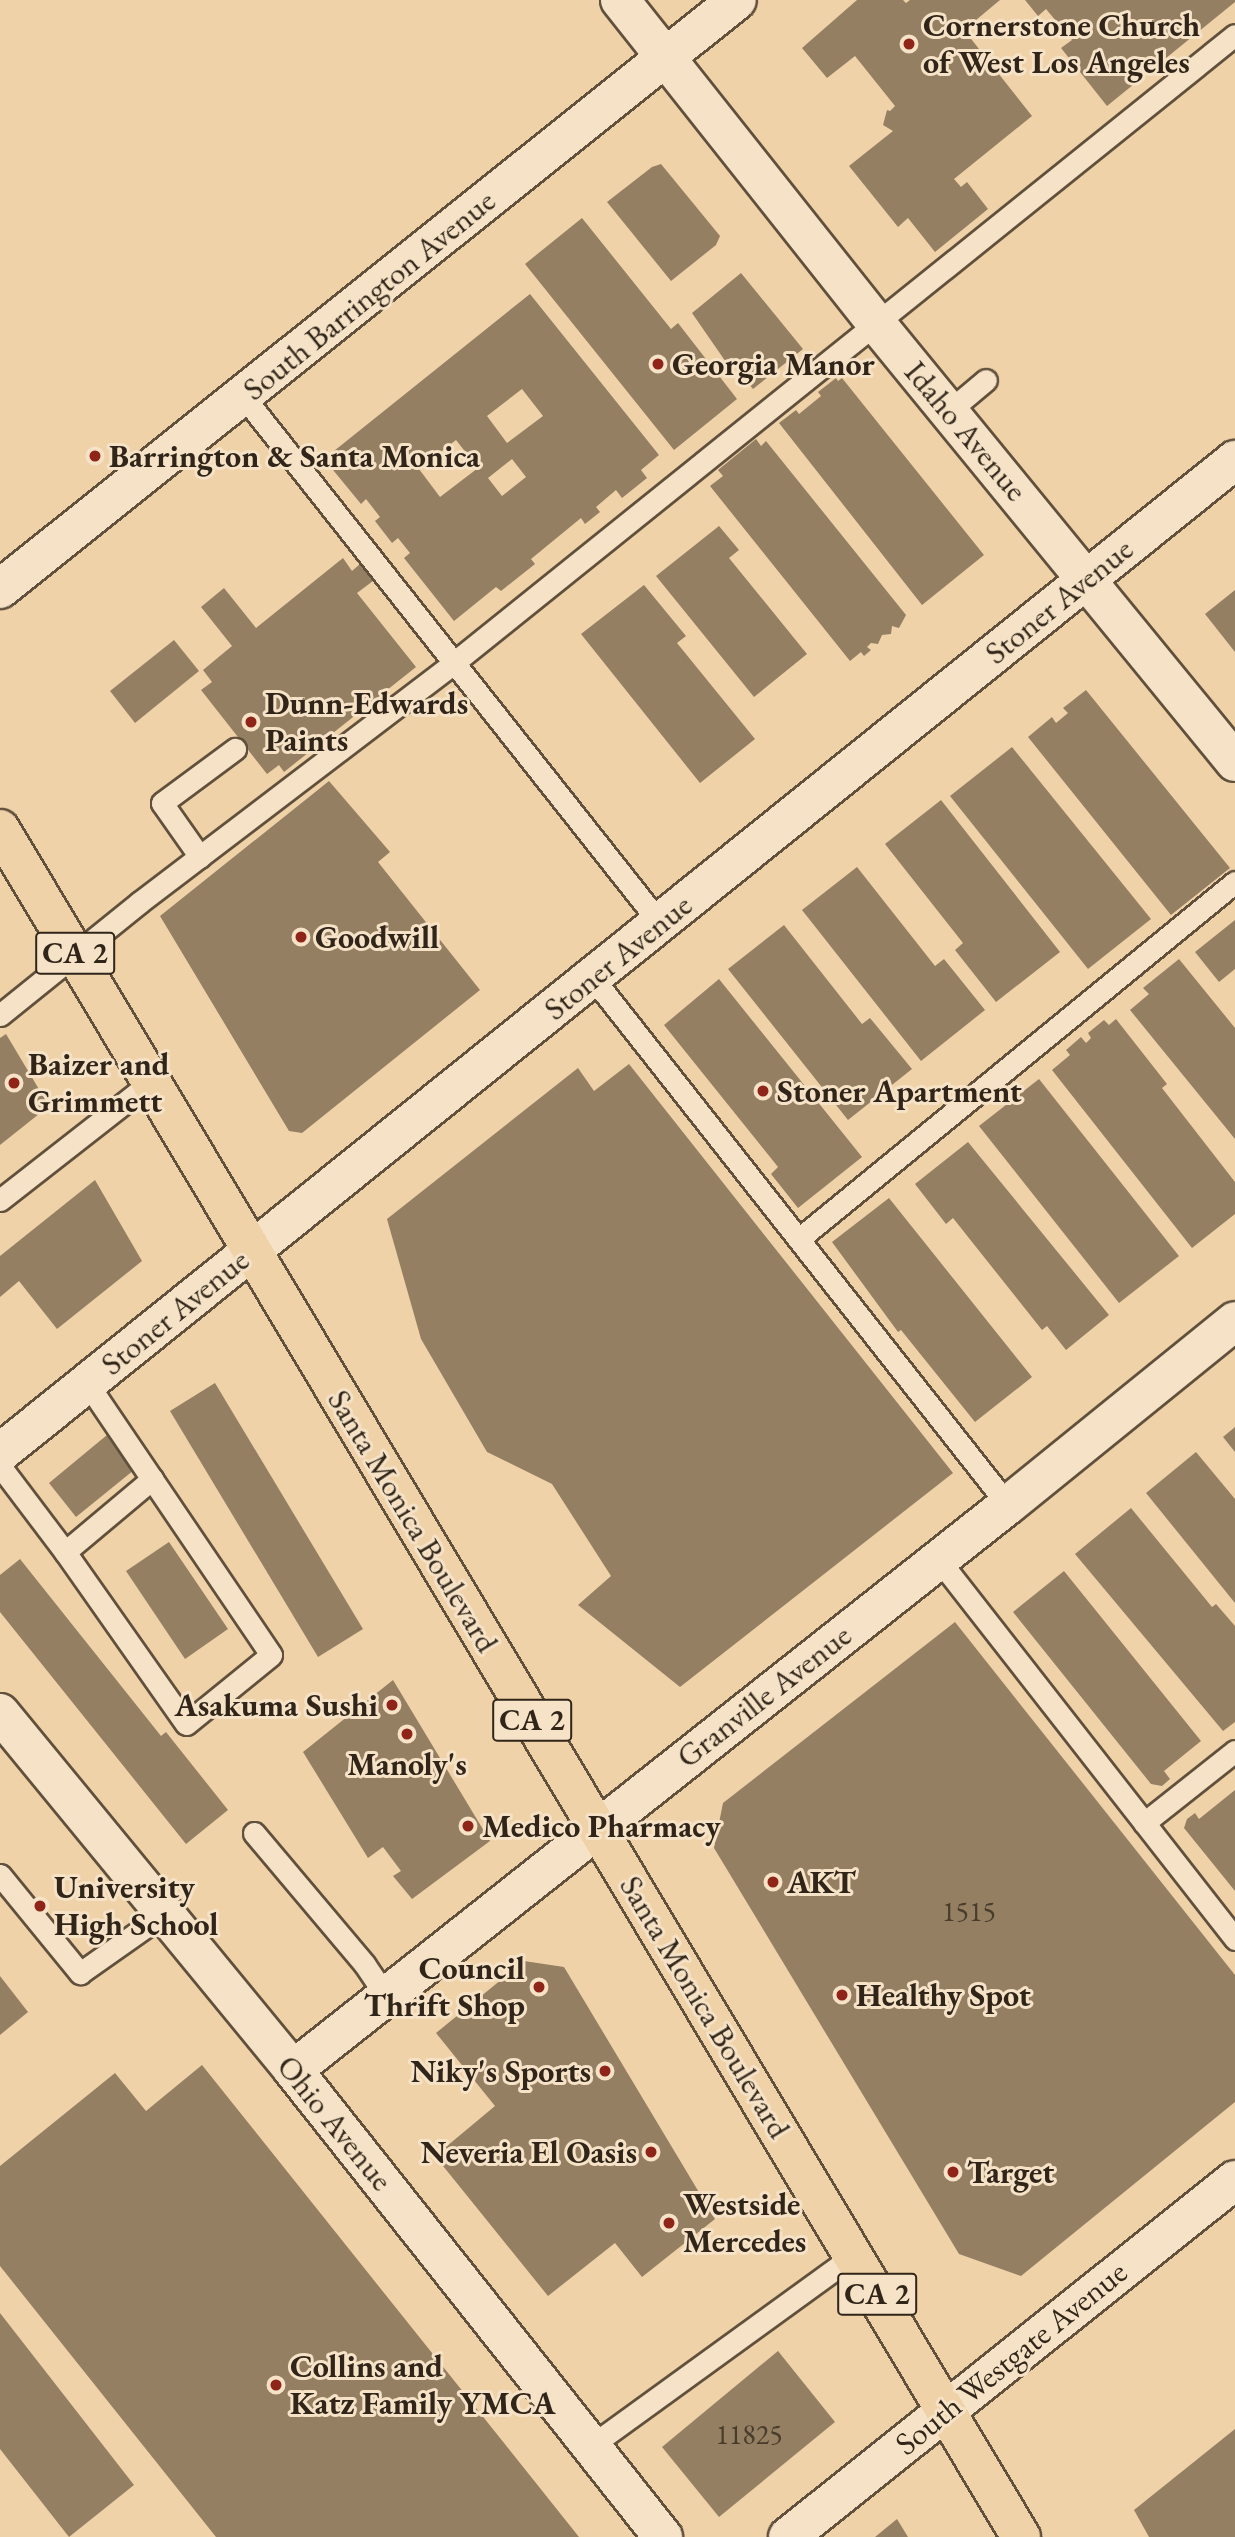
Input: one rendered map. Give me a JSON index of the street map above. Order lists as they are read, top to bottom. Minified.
{"streets":{"main road":["CA 2","Santa Monica Boulevard"],"street":["South Barrington Avenue","Idaho Avenue","Stoner Avenue","Granville Avenue","Ohio Avenue","South Westgate Avenue"]},"crossings":[["South Barrington Avenue","Idaho Avenue"],["Idaho Avenue","Stoner Avenue"],["Stoner Avenue","Santa Monica Boulevard"],["Santa Monica Boulevard","Granville Avenue"],["Santa Monica Boulevard","South Westgate Avenue"],["Granville Avenue","Ohio Avenue"]],"places":["Cornerstone Church of West Los Angeles","Georgia Manor","Barrington & Santa Monica","Dunn-Edwards Paints","Goodwill","Baizer and Grimmett","Stoner Apartment","Asakuma Sushi","Manoly's","Medico Pharmacy","AKT","University High School","Council Thrift Shop","Healthy Spot","Niky's Sports","Neveria El Oasis","Target","Westside Mercedes","Collins and Katz Family YMCA"],"house_numbers":["1515","11825"]}
